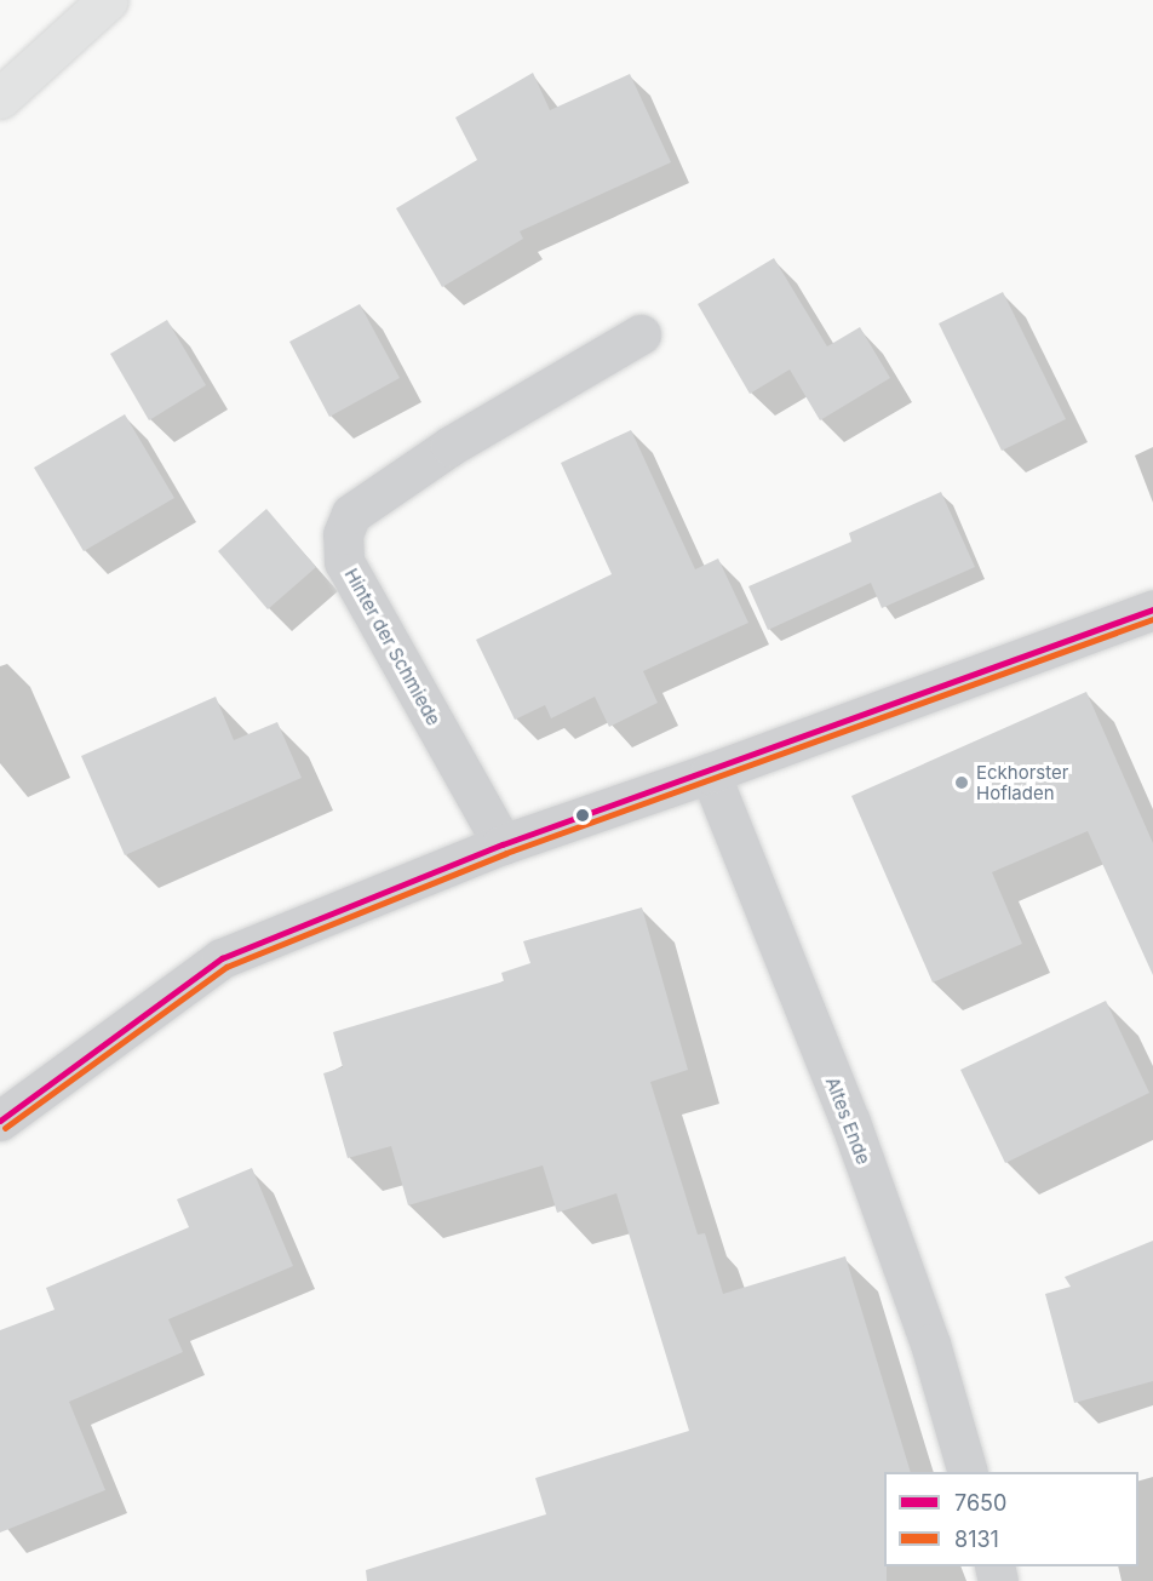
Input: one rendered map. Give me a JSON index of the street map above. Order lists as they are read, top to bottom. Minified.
{"streets":{"street":["Hinter der Schmiede","Altes Ende"]},"places":["Eckhorster Hofladen"],"lines":["transit line 7650","transit line 8131"],"legend":["7650","8131"]}
